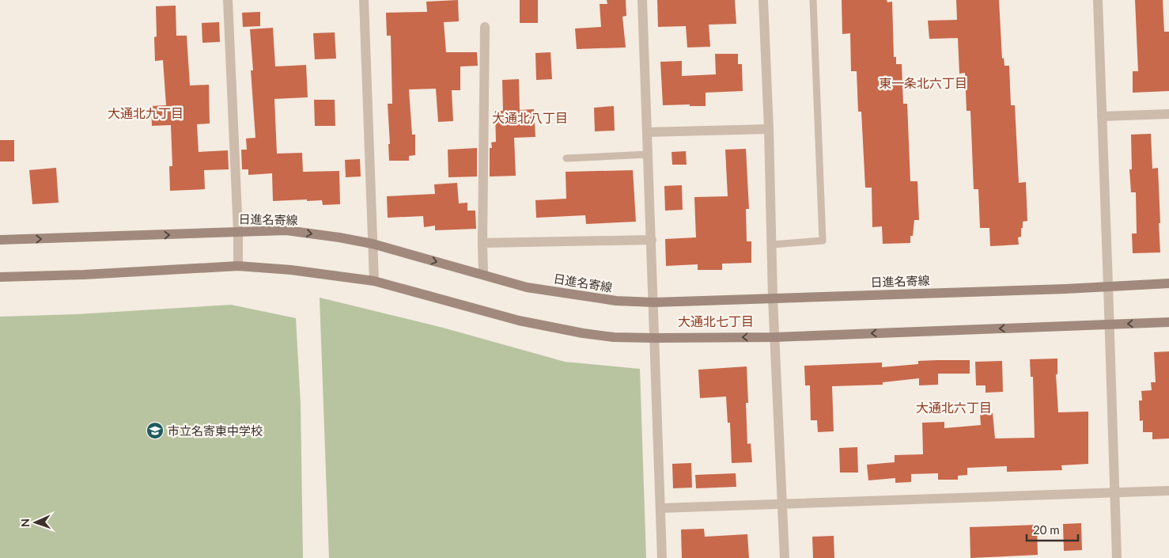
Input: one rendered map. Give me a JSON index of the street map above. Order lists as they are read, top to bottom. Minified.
{"streets":{"main road":["日進名寄線"]},"districts":["東一条北六丁目","大通北九丁目","大通北八丁目","大通北七丁目","大通北六丁目"],"places":{"school or university":["市立名寄東中学校"]},"scale_bar":"20 m","north":"left"}
